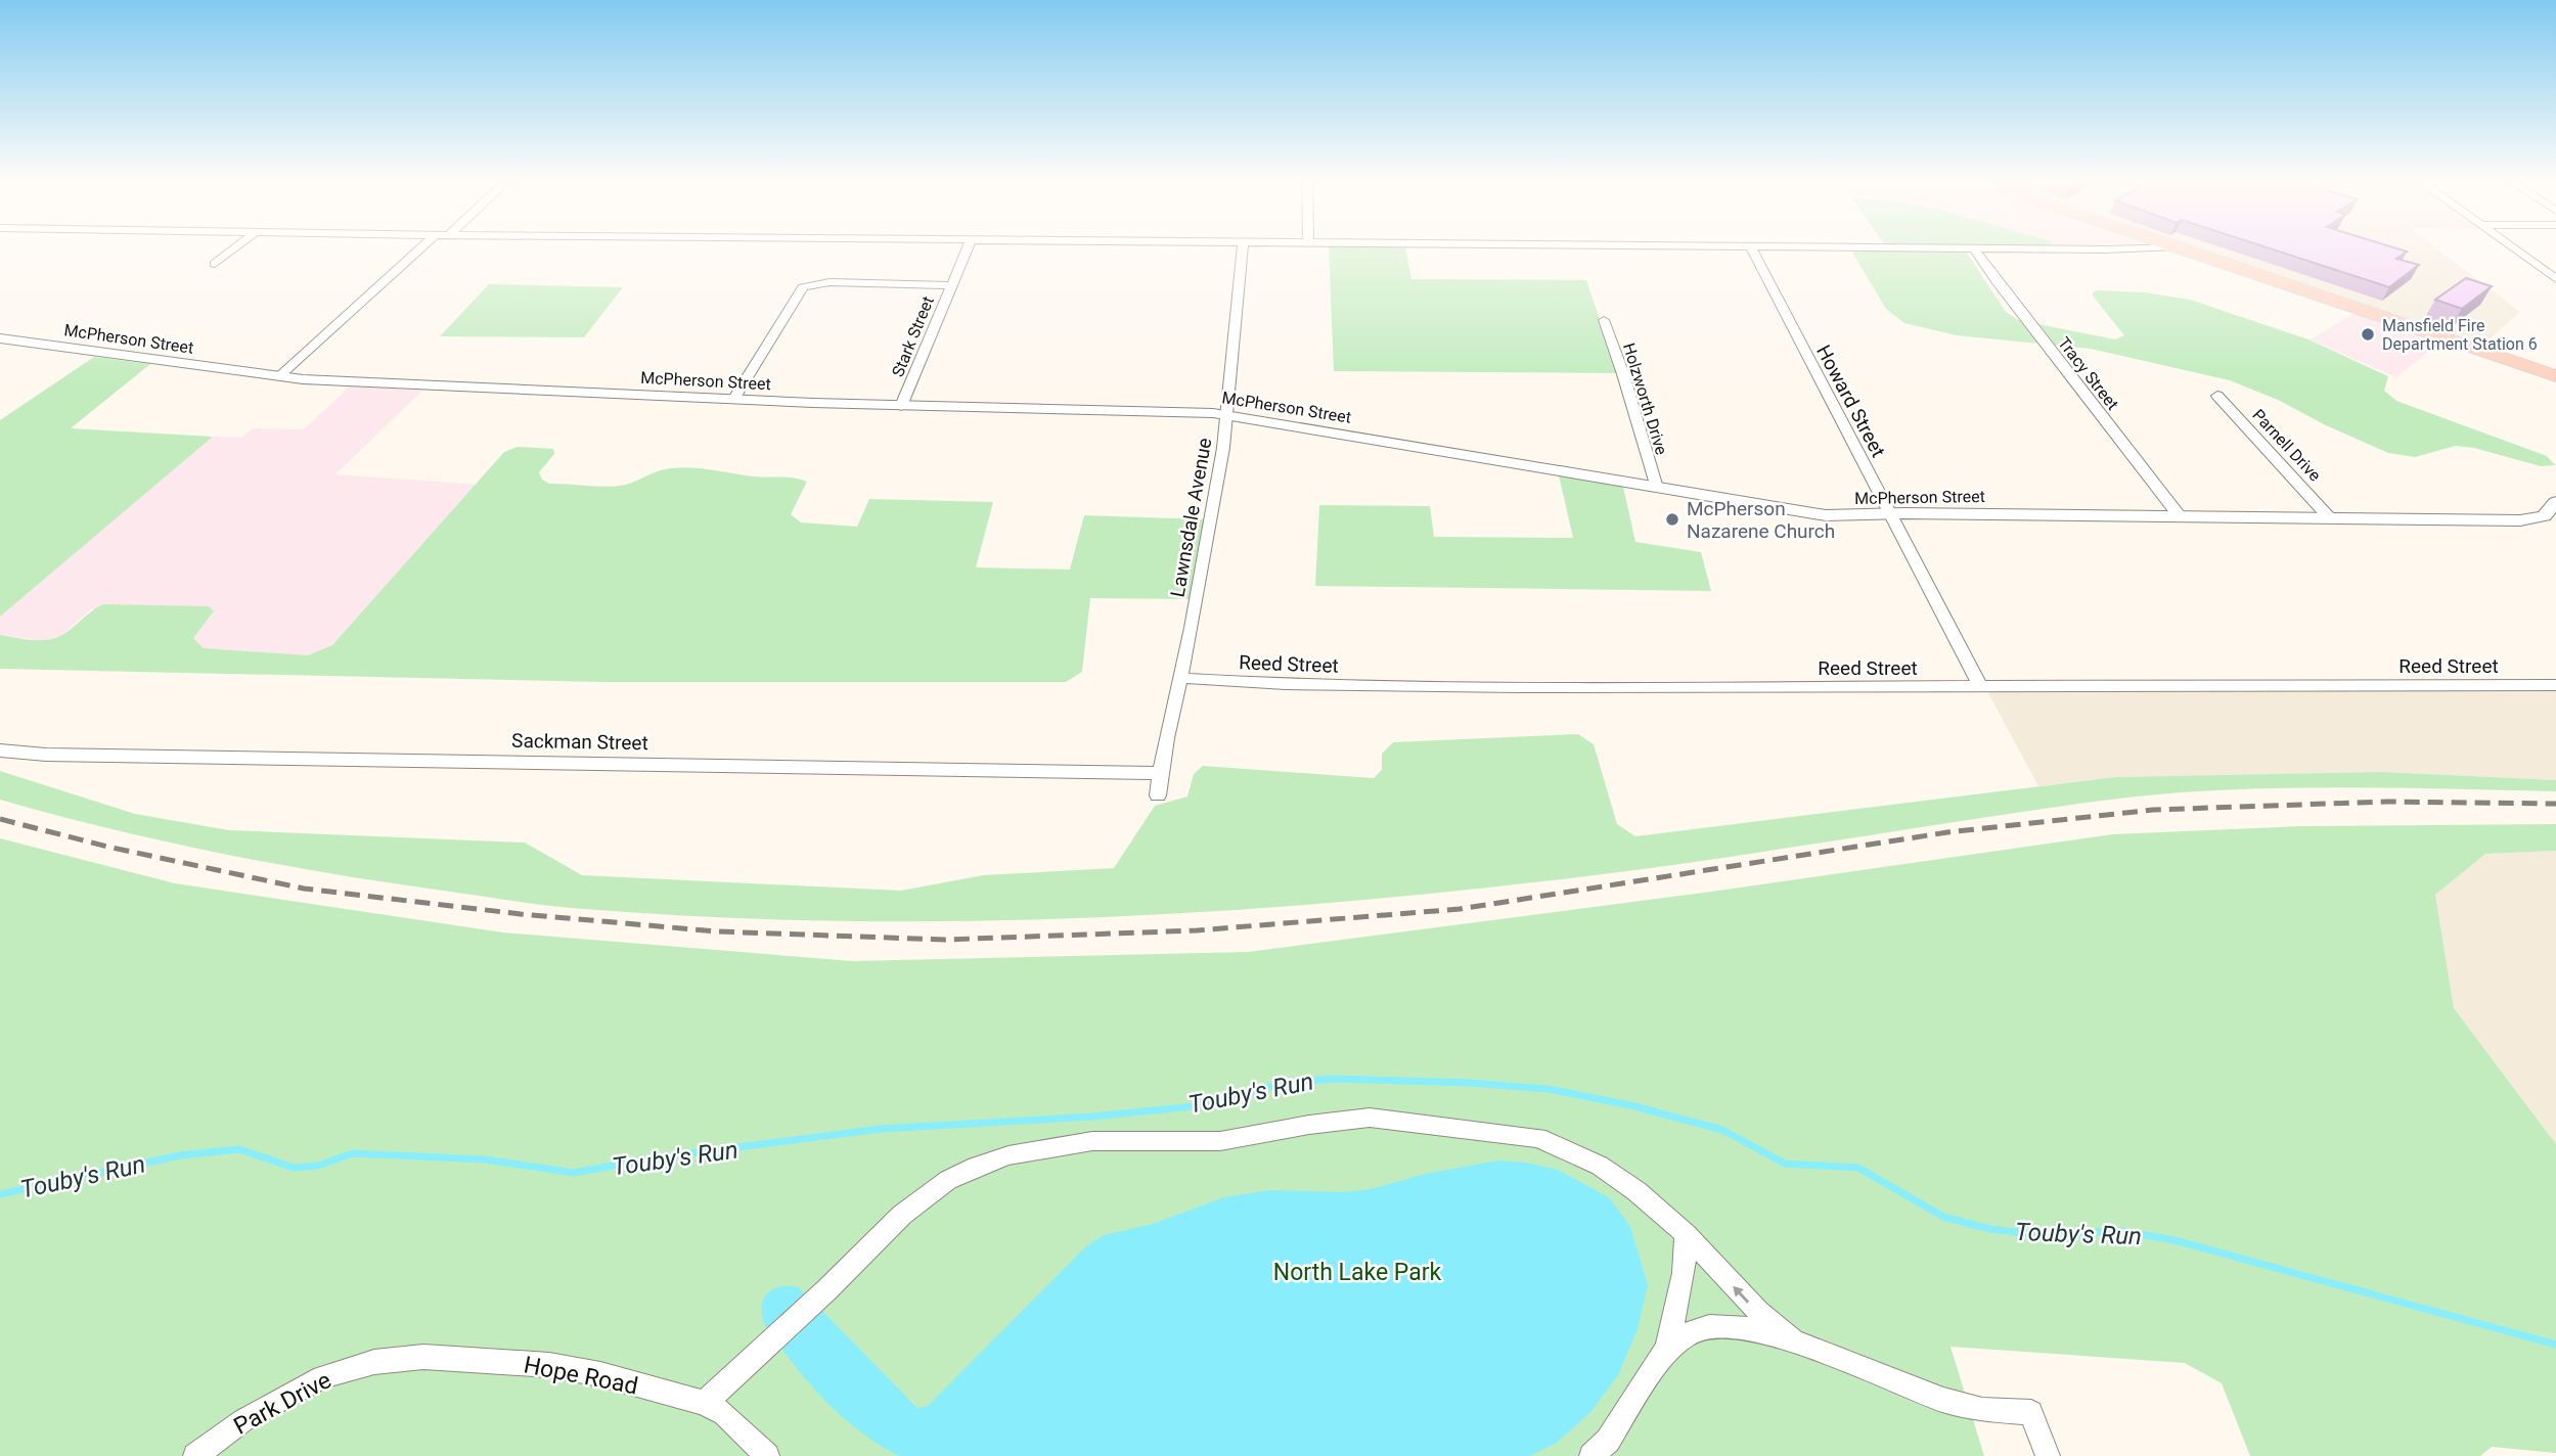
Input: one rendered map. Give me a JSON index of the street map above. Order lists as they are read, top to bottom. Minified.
{"streets":{"street":["Stark Street","McPherson Street","Tracy Street","Holzworth Drive","Howard Street","Parnell Drive","Lawnsdale Avenue","Reed Street","Sackman Street","Hope Road","Park Drive"]},"crossings":[["Stark Street","McPherson Street"],["McPherson Street","Tracy Street"],["McPherson Street","Holzworth Drive"],["McPherson Street","Howard Street"],["McPherson Street","Parnell Drive"],["McPherson Street","Lawnsdale Avenue"],["Howard Street","Reed Street"],["Lawnsdale Avenue","Reed Street"],["Lawnsdale Avenue","Sackman Street"],["Hope Road","Park Drive"]],"water":["Touby's Run"],"parks":["North Lake Park"],"places":["Mansfield Fire Department Station 6","McPherson Nazarene Church"]}
